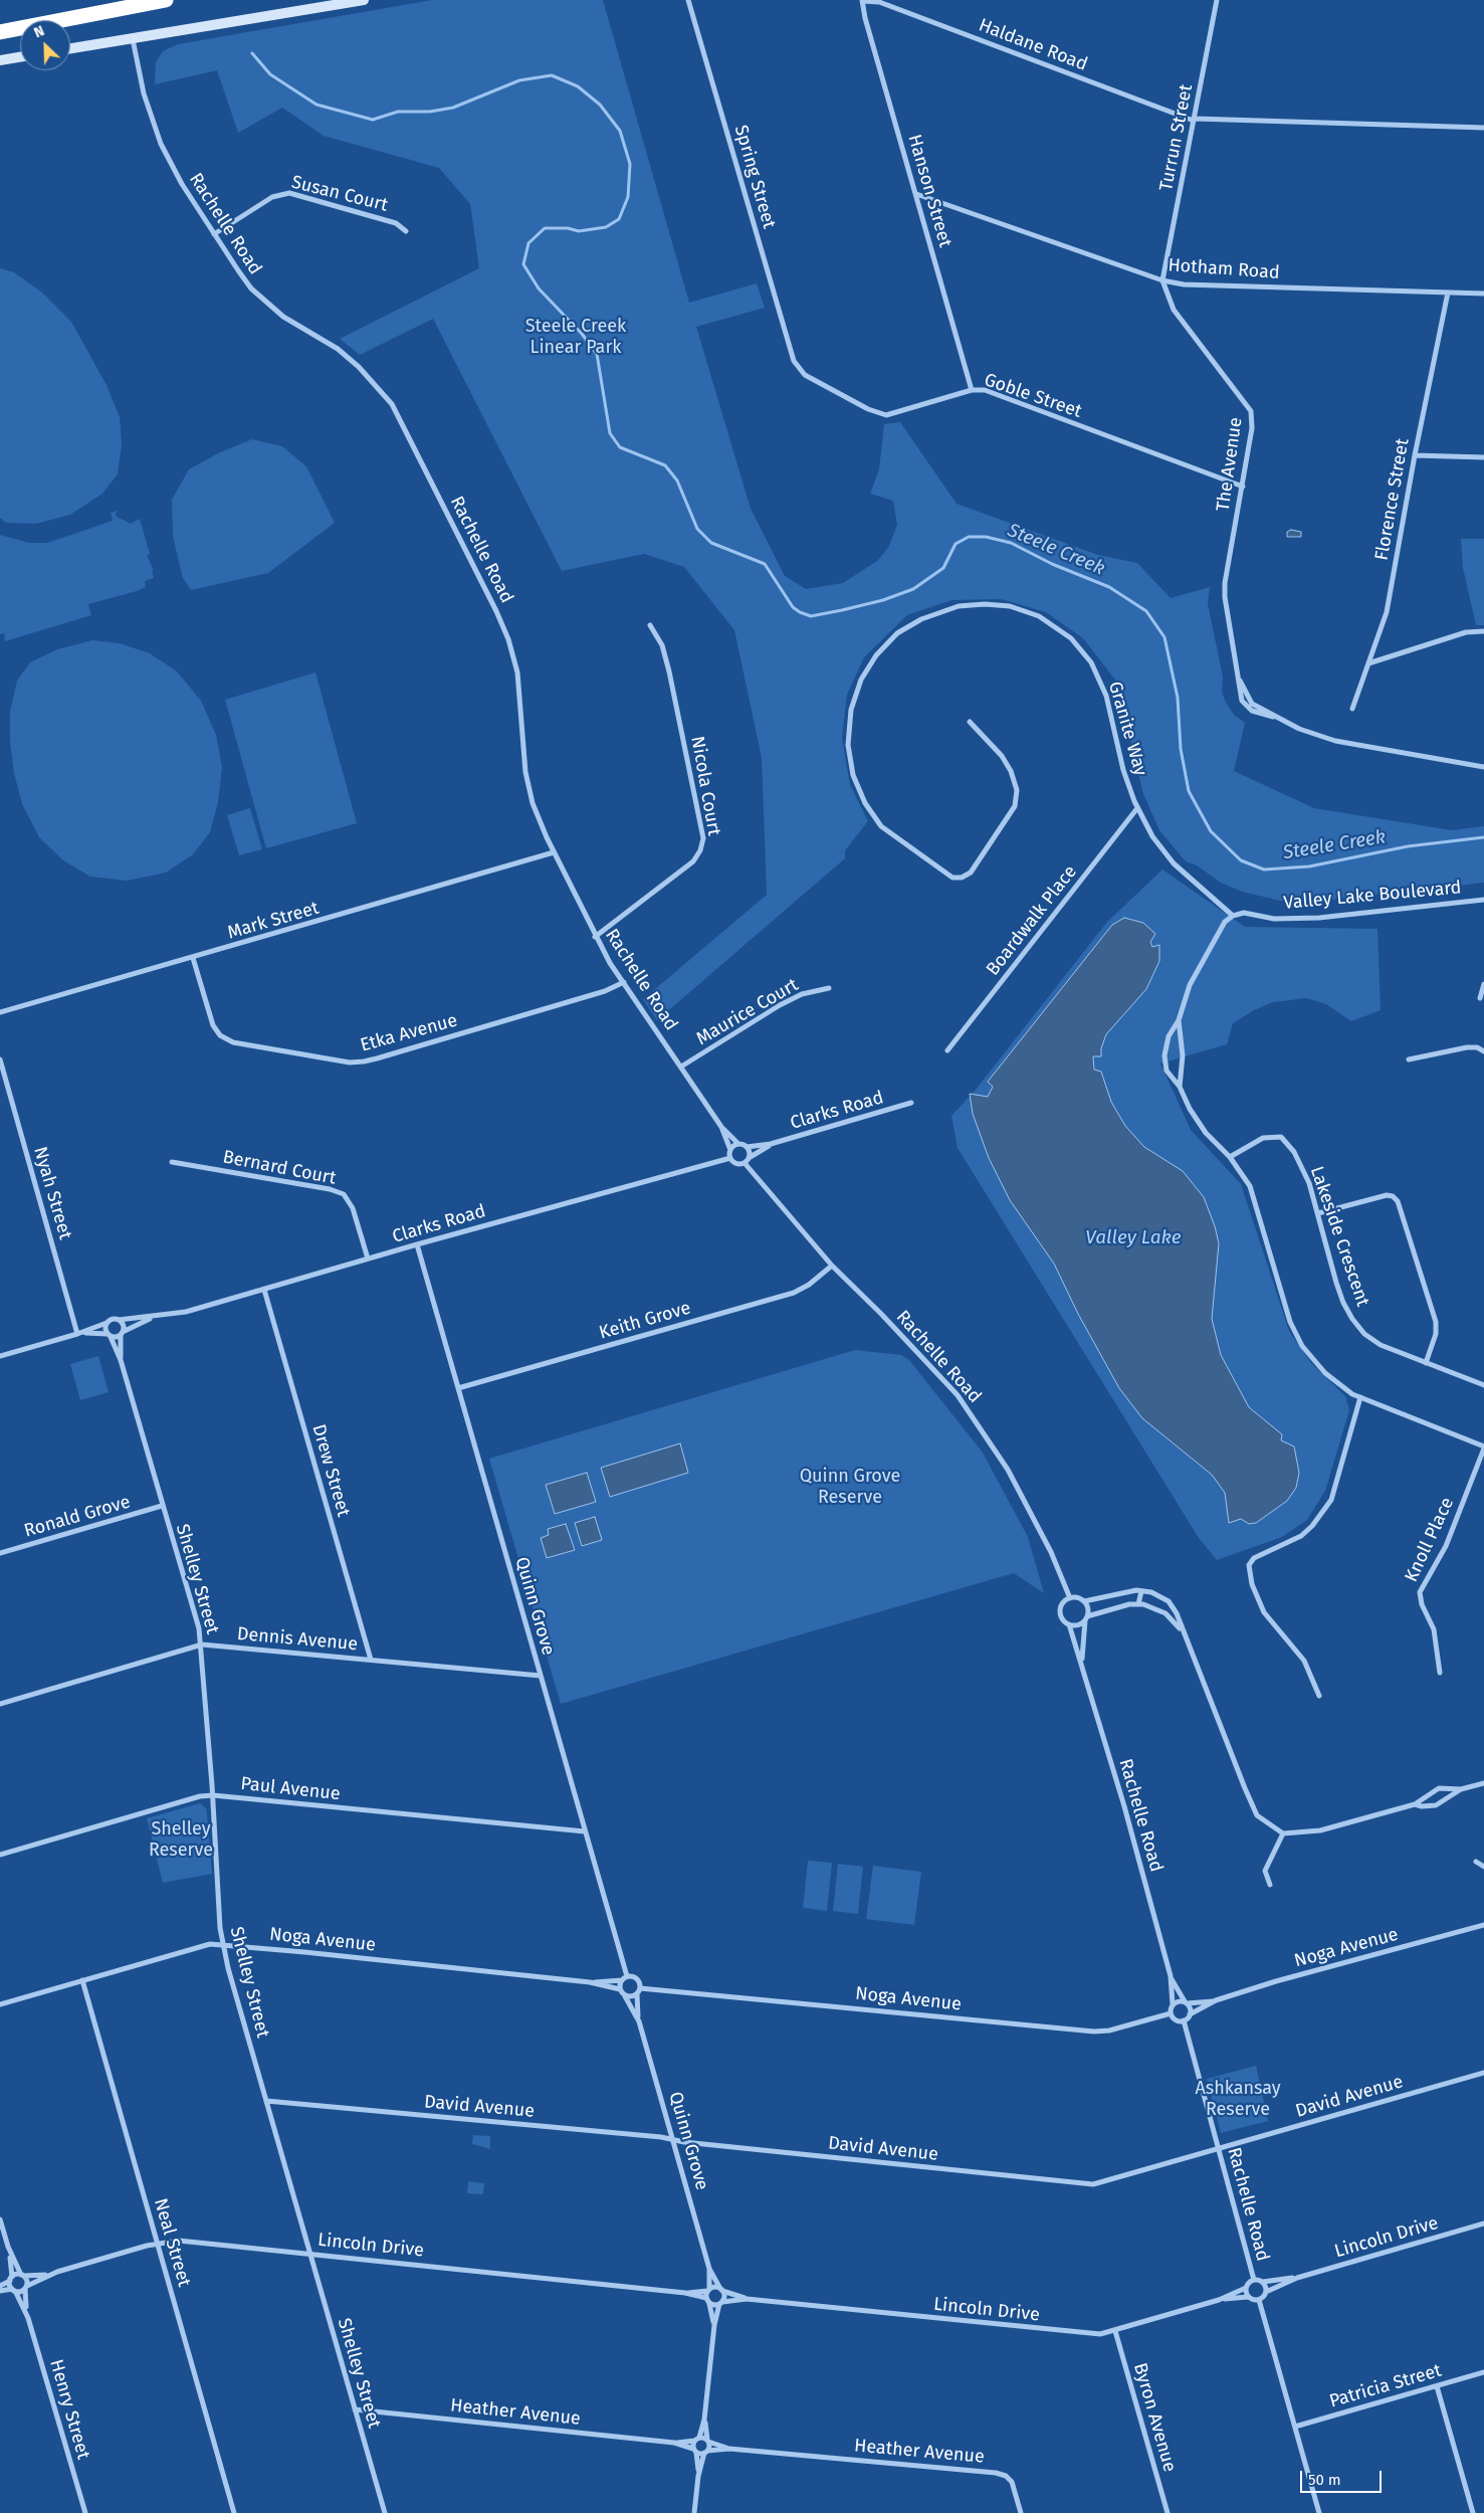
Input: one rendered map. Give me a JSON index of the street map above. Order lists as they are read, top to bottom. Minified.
{"streets":{"street":["Haldane Road","Turrun Street","Spring Street","Hanson Street","Susan Court","Rachelle Road","Hotham Road","Goble Street","The Avenue","Florence Street","Granite Way","Nicola Court","Valley Lake Boulevard","Mark Street","Boardwalk Place","Maurice Court","Etka Avenue","Clarks Road","Bernard Court","Nyah Street","Lakeside Crescent","Keith Grove","Drew Street","Ronald Grove","Knoll Place","Shelley Street","Quinn Grove","Dennis Avenue","Paul Avenue","Noga Avenue","David Avenue","Lincoln Drive","Neal Street","Patricia Street","Henry Street","Heather Avenue","Byron Avenue"]},"crossings":[["Haldane Road","Turrun Street"],["Haldane Road","Hanson Street"],["Turrun Street","Hotham Road"],["Turrun Street","The Avenue"],["Spring Street","Goble Street"],["Hanson Street","Hotham Road"],["Hanson Street","Goble Street"],["Susan Court","Rachelle Road"],["Rachelle Road","Nicola Court"],["Rachelle Road","Mark Street"],["Rachelle Road","Maurice Court"],["Rachelle Road","Etka Avenue"],["Rachelle Road","Clarks Road"],["Rachelle Road","Keith Grove"],["Rachelle Road","Noga Avenue"],["Rachelle Road","David Avenue"],["Rachelle Road","Lincoln Drive"],["Hotham Road","The Avenue"],["Hotham Road","Florence Street"],["Goble Street","The Avenue"],["Granite Way","Valley Lake Boulevard"],["Granite Way","Boardwalk Place"],["Mark Street","Etka Avenue"],["Clarks Road","Bernard Court"],["Clarks Road","Drew Street"],["Clarks Road","Shelley Street"],["Clarks Road","Quinn Grove"],["Keith Grove","Quinn Grove"],["Drew Street","Dennis Avenue"],["Ronald Grove","Shelley Street"],["Shelley Street","Dennis Avenue"],["Shelley Street","Paul Avenue"],["Shelley Street","Noga Avenue"],["Shelley Street","David Avenue"],["Shelley Street","Lincoln Drive"],["Shelley Street","Heather Avenue"],["Quinn Grove","Dennis Avenue"],["Quinn Grove","Paul Avenue"],["Quinn Grove","Noga Avenue"],["Quinn Grove","David Avenue"],["Quinn Grove","Lincoln Drive"],["Noga Avenue","Neal Street"],["Lincoln Drive","Neal Street"],["Lincoln Drive","Henry Street"],["Lincoln Drive","Byron Avenue"]],"water":["Steele Creek","Valley Lake"],"parks":["Steele Creek Linear Park","Quinn Grove Reserve","Shelley Reserve","Ashkansay Reserve"],"scale_bar":"50 m","north":"top left"}
